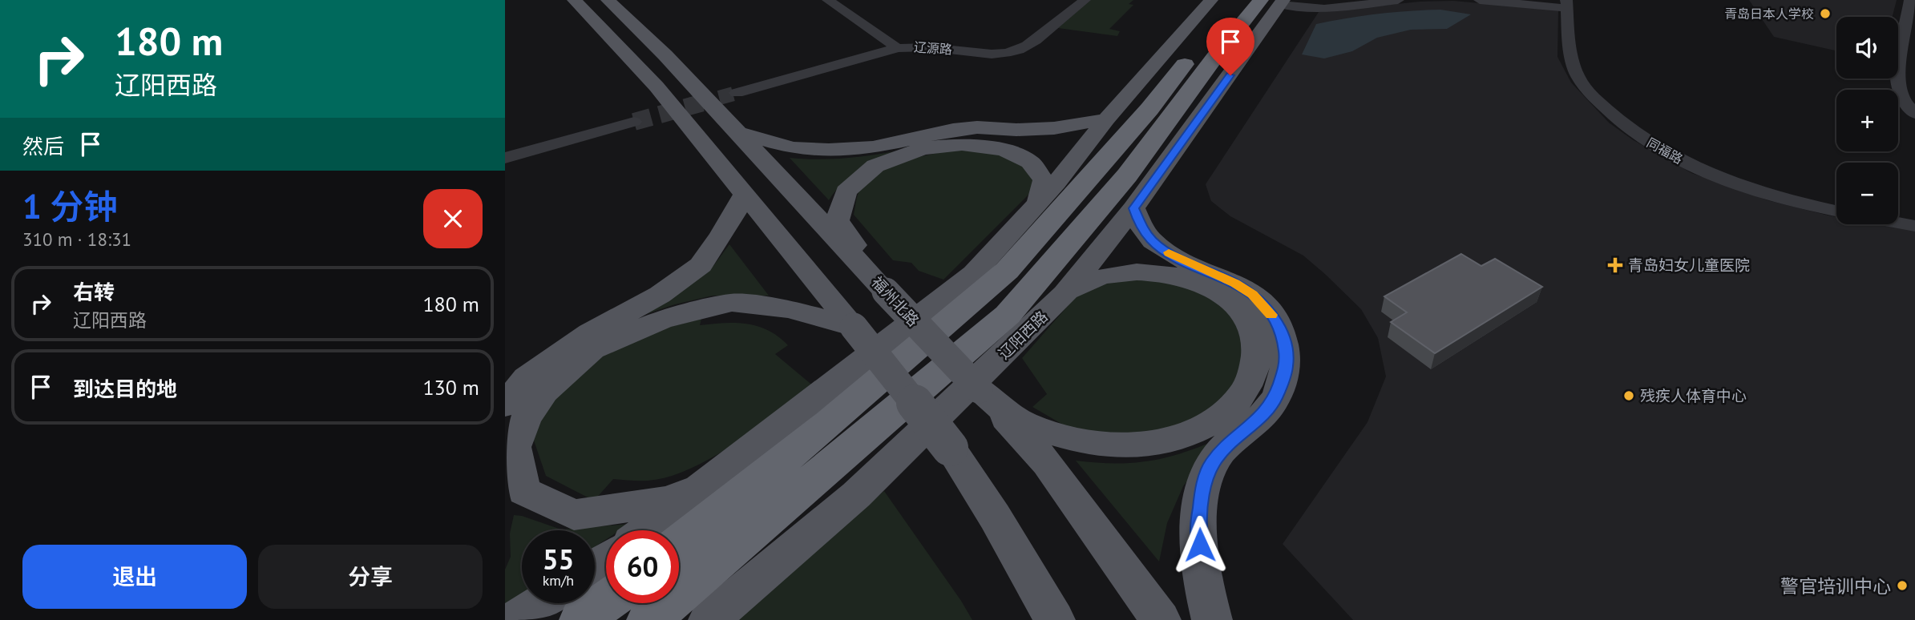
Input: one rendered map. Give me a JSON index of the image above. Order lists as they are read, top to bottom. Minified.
{"streets":{"highway":["辽阳西路"],"main road":["福州北路"],"street":["辽源路","同福路"]},"places":{"other":["青岛日本人学校","残疾人体育中心","警官培训中心"],"health":["青岛妇女儿童医院"]},"page":{"turn":["180 m","辽阳西路"],"map_buttons":["+","−"],"then":"然后","heading":["1 分钟","310 m · 18:31"],"list":[{"name":"右转","note":"辽阳西路","value":"180 m"},{"name":"到达目的地","value":"130 m"}],"speed":"55 km/h","limit":"60","buttons":["退出","分享"]}}
